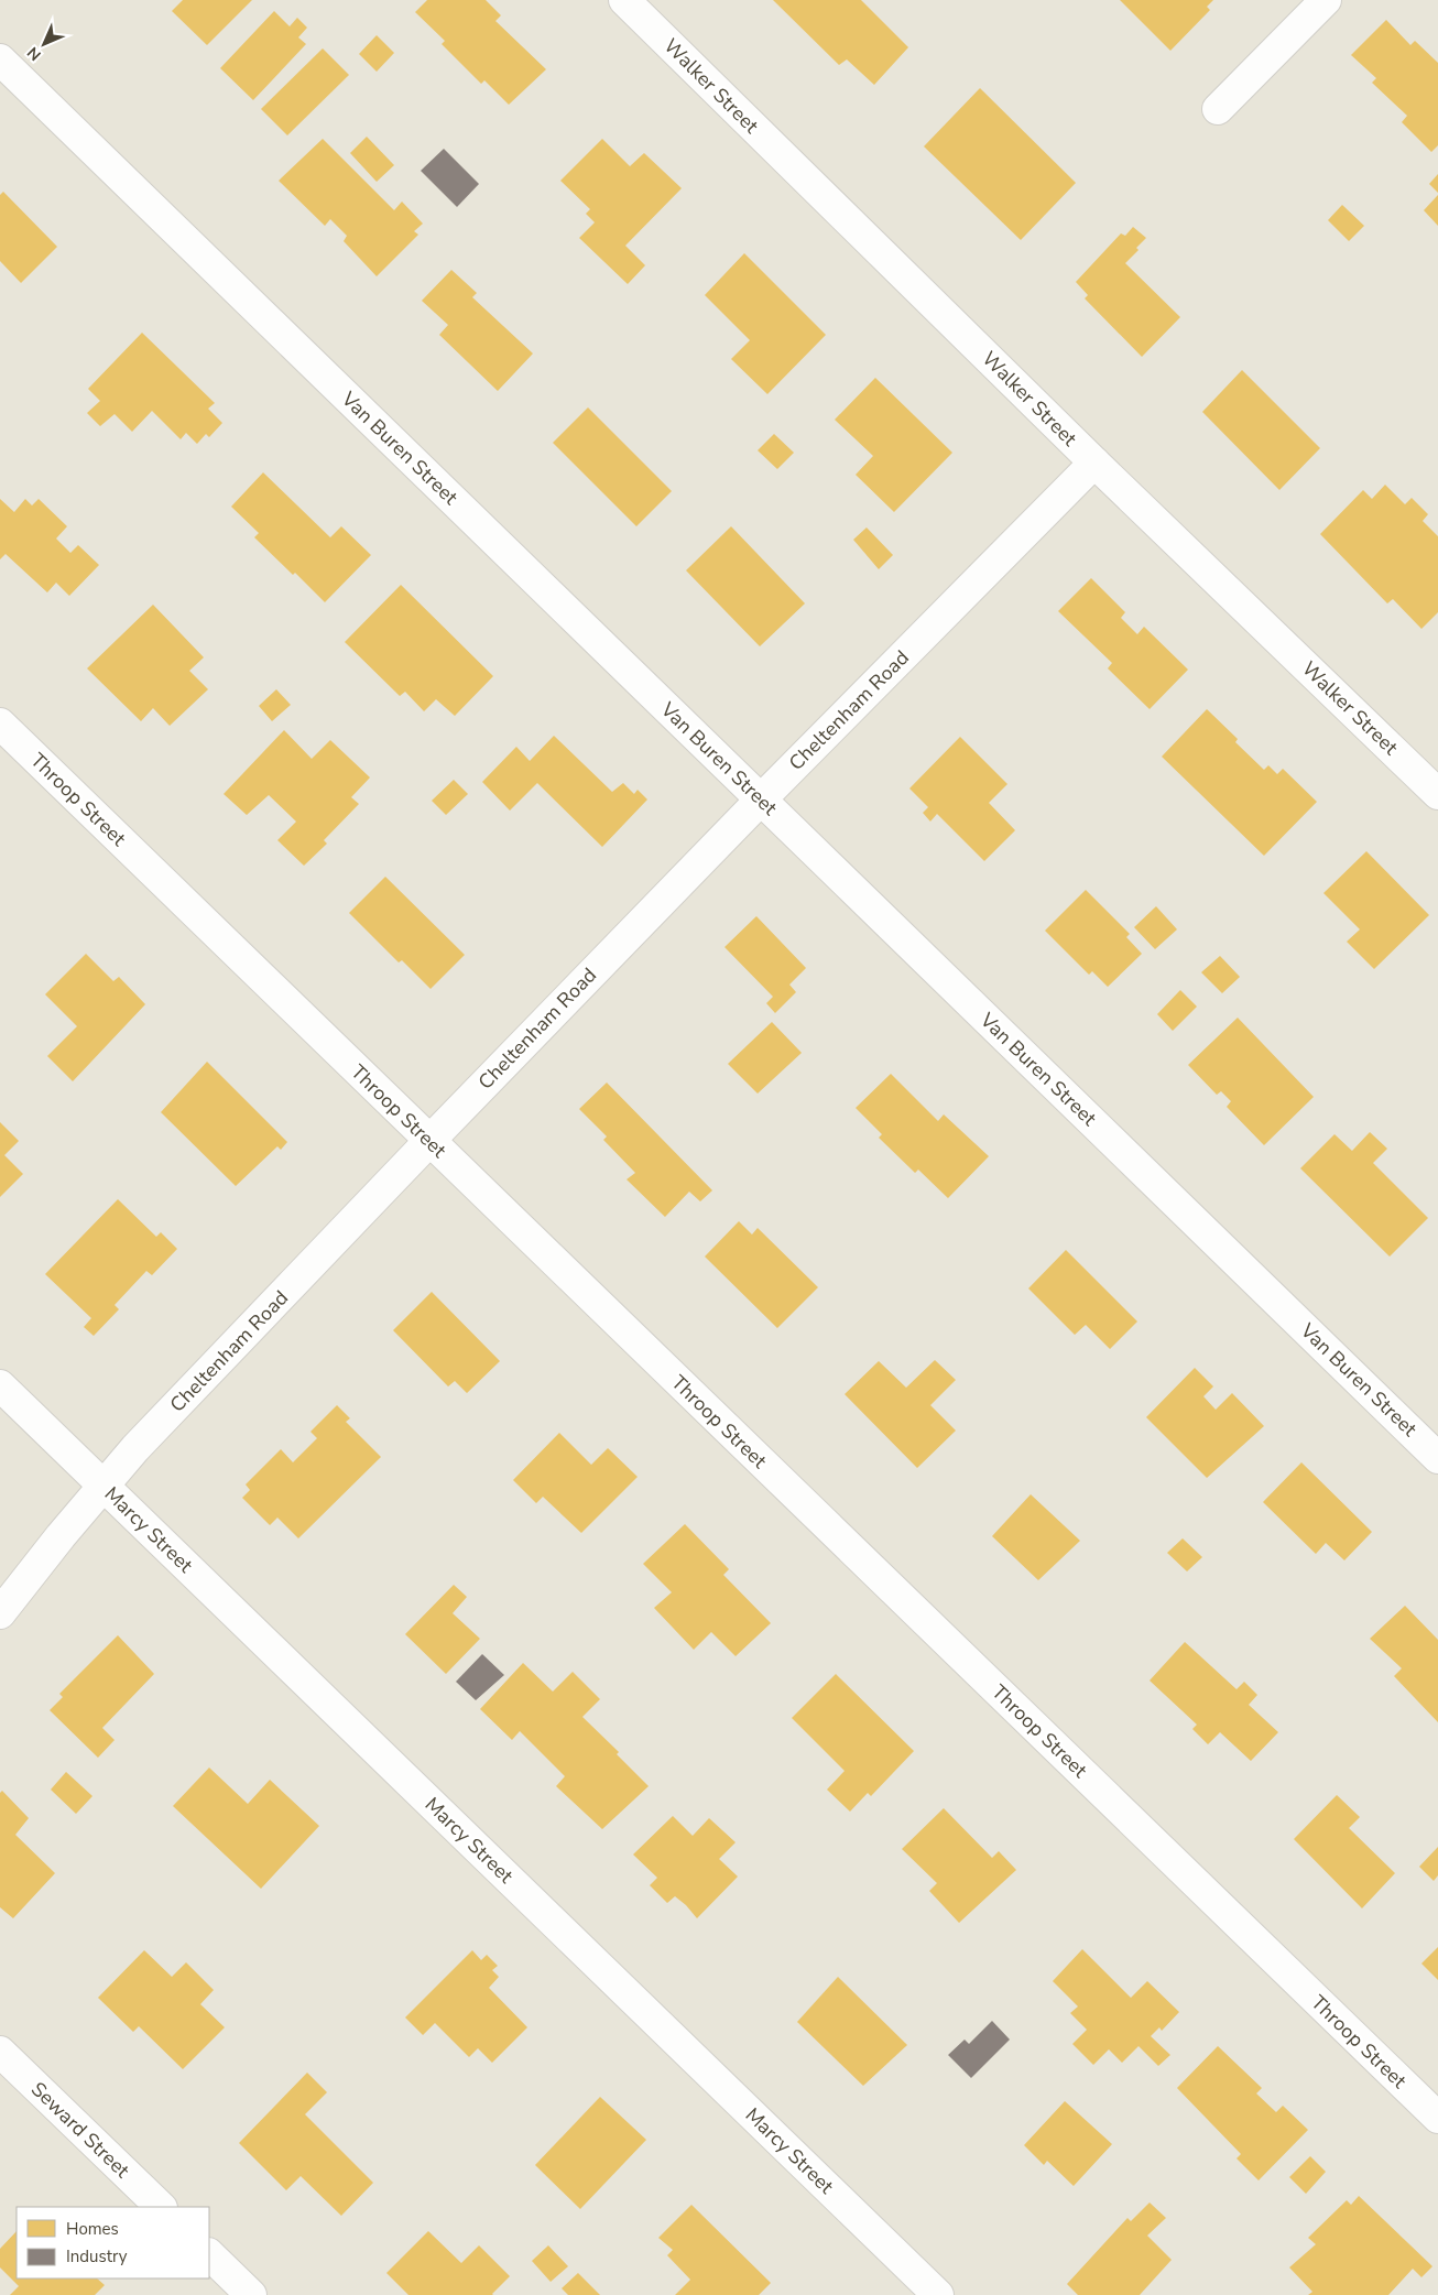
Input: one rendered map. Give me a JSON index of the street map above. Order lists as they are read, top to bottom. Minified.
{"streets":{"street":["Walker Street","Van Buren Street","Cheltenham Road","Throop Street","Marcy Street","Seward Street"]},"crossings":[["Walker Street","Cheltenham Road"],["Van Buren Street","Cheltenham Road"],["Cheltenham Road","Throop Street"],["Cheltenham Road","Marcy Street"]],"legend":["Homes","Industry"],"north":"bottom left"}
